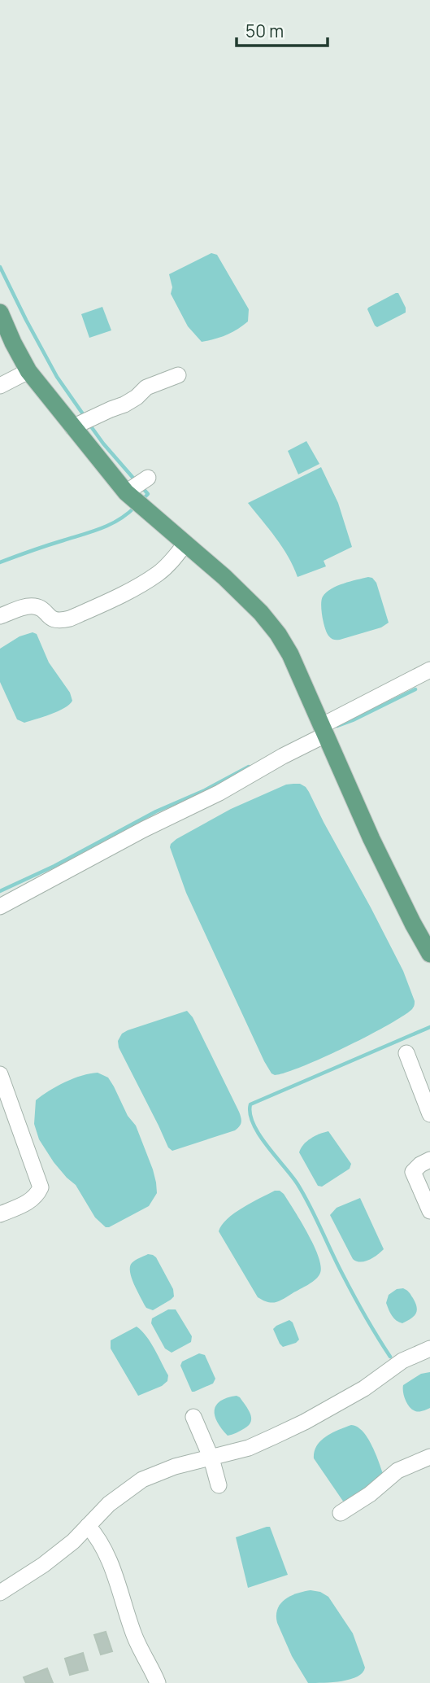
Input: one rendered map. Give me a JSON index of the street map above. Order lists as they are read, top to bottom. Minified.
{"scale_bar":"50 m"}
